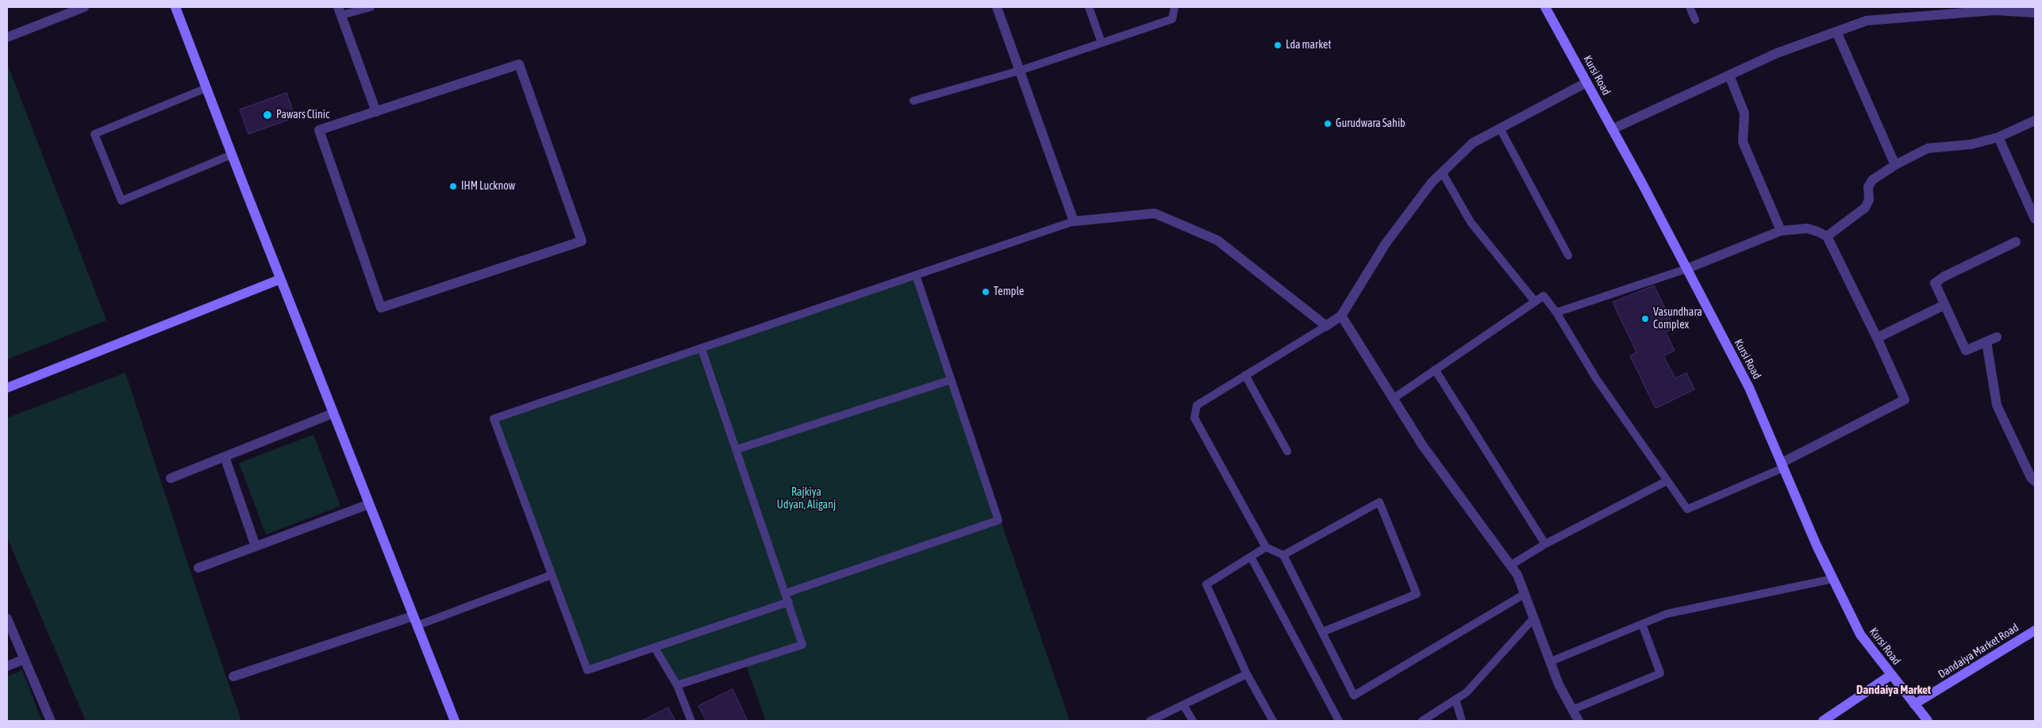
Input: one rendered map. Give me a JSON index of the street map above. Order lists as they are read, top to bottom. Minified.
{"streets":{"street":["Kursi Road","Dandaiya Market Road"]},"crossings":[["Kursi Road","Dandaiya Market Road"]],"districts":["Dandaiya Market"],"parks":["Rajkiya Udyan, Aliganj"],"places":["Lda market","Pawars Clinic","Gurudwara Sahib","IHM Lucknow","Temple","Vasundhara Complex"]}
